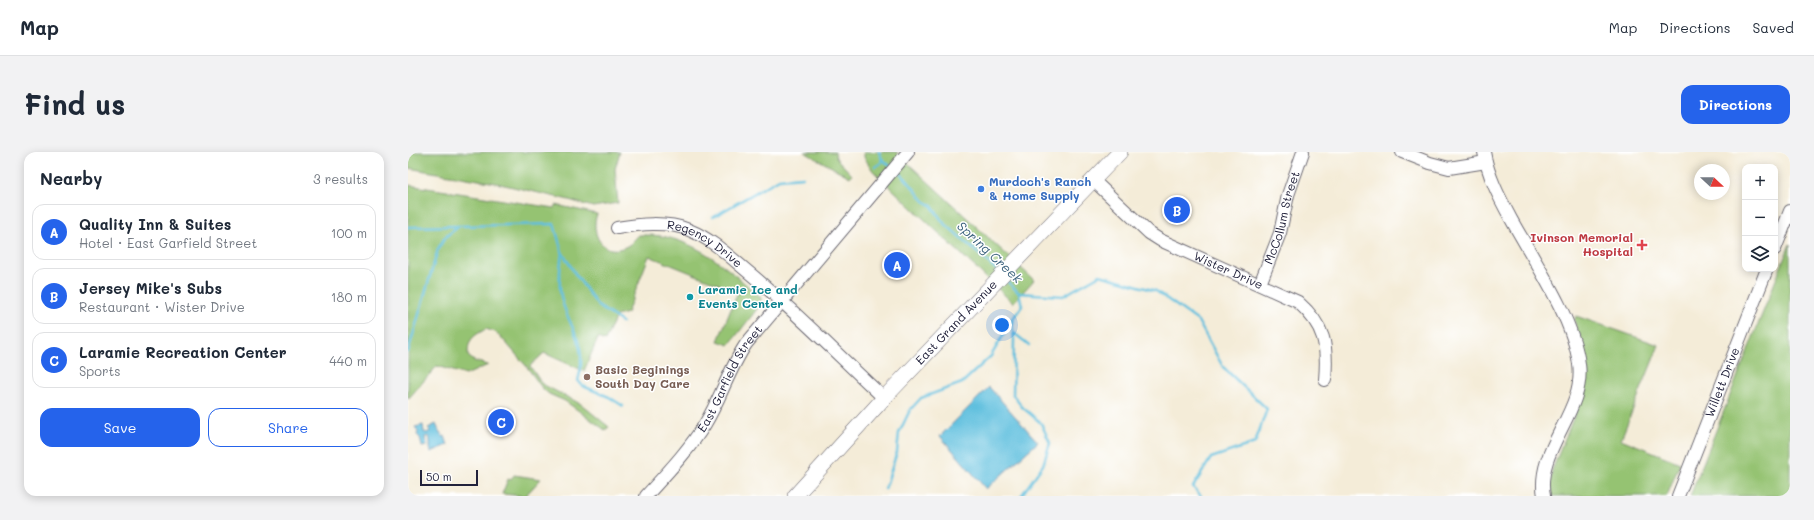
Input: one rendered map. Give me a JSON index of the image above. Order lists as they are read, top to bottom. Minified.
{"streets":{"main road":["East Grand Avenue"],"street":["McCollum Street","Regency Drive","Wister Drive","East Garfield Street","Willett Drive"]},"crossings":[["McCollum Street","Wister Drive"],["Regency Drive","East Grand Avenue"],["Regency Drive","East Garfield Street"],["Wister Drive","East Grand Avenue"]],"water":["Spring Creek"],"places":{"other":["Murdoch's Ranch & Home Supply","Laramie Ice and Events Center","Basic Beginings South Day Care"],"health":["Ivinson Memorial Hospital"]},"scale_bar":"50 m","north":"right","page":{"header":"Map","nav":["Map","Directions","Saved"],"buttons":["Directions",["Save","Share"]],"title":"Find us","heading":["Nearby","3 results"],"map_buttons":["+","−"],"pins":["B","A","C"],"list":[{"mark":"A","name":"Quality Inn & Suites","note":"Hotel · East Garfield Street","value":"100 m"},{"mark":"B","name":"Jersey Mike's Subs","note":"Restaurant · Wister Drive","value":"180 m"},{"mark":"C","name":"Laramie Recreation Center","note":"Sports","value":"440 m"}],"scale":"50 m"}}
